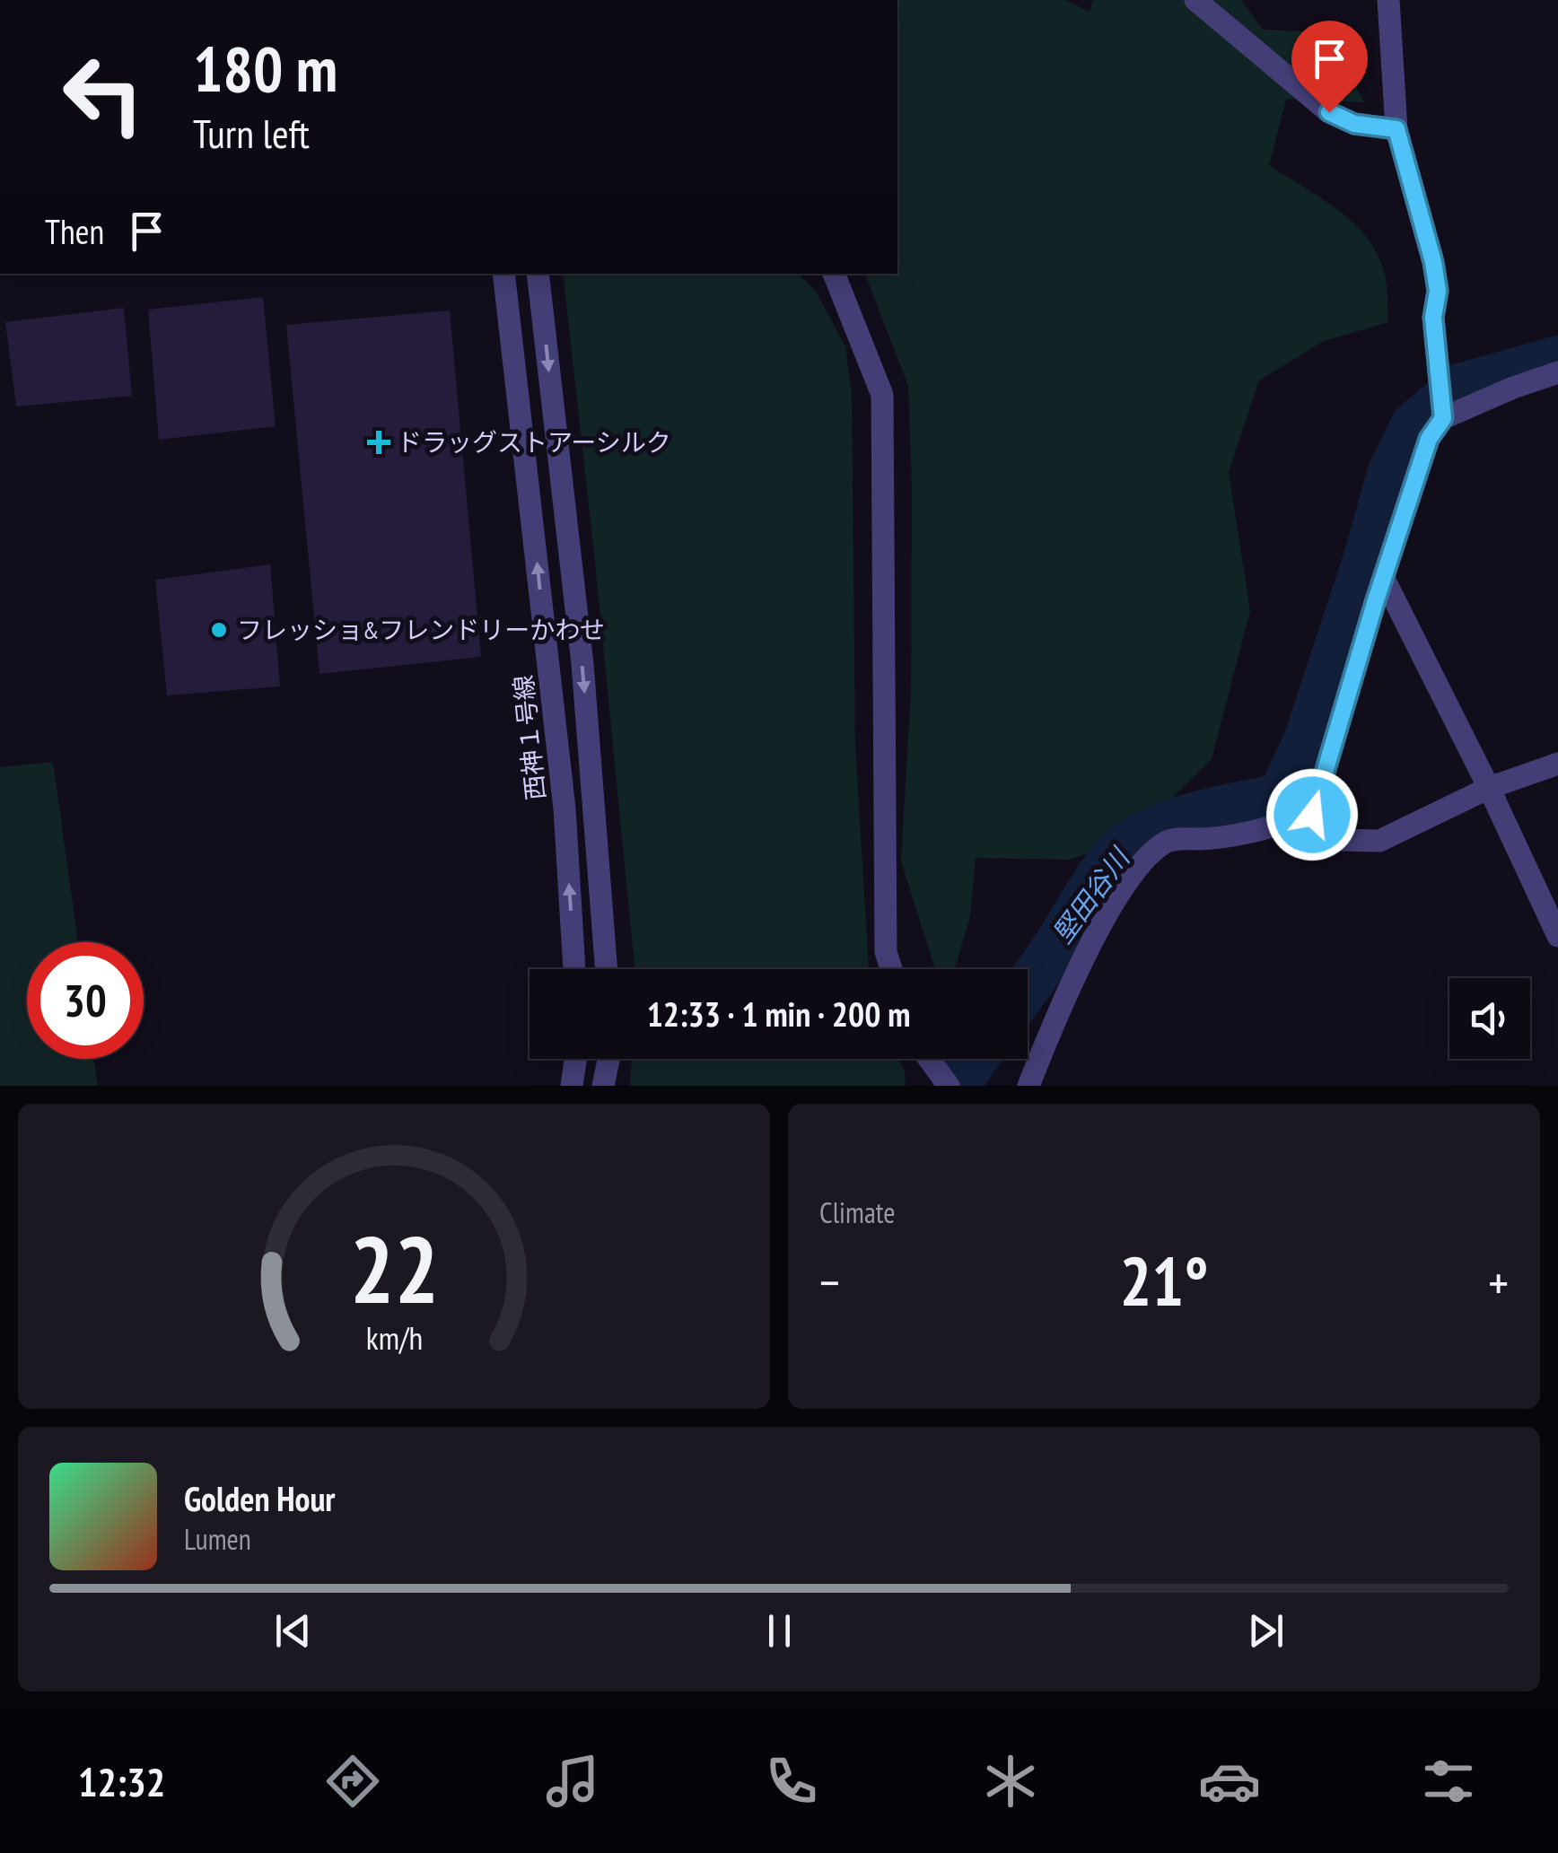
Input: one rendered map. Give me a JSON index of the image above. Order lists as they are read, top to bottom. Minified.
{"streets":{"street":["西神１号線"]},"water":["堅田谷川"],"places":{"health":["ドラッグストアーシルク"],"other":["フレッショ&フレンドリーかわせ"]},"page":{"turn":["180 m","Turn left"],"then":"Then","limit":"30","trip":"12:33 · 1 min · 200 m","tile":"Climate","heat":["−","21°","+"],"song":["Golden Hour","Lumen"],"tabs":"12:32","gauge":["22","km/h"]}}
